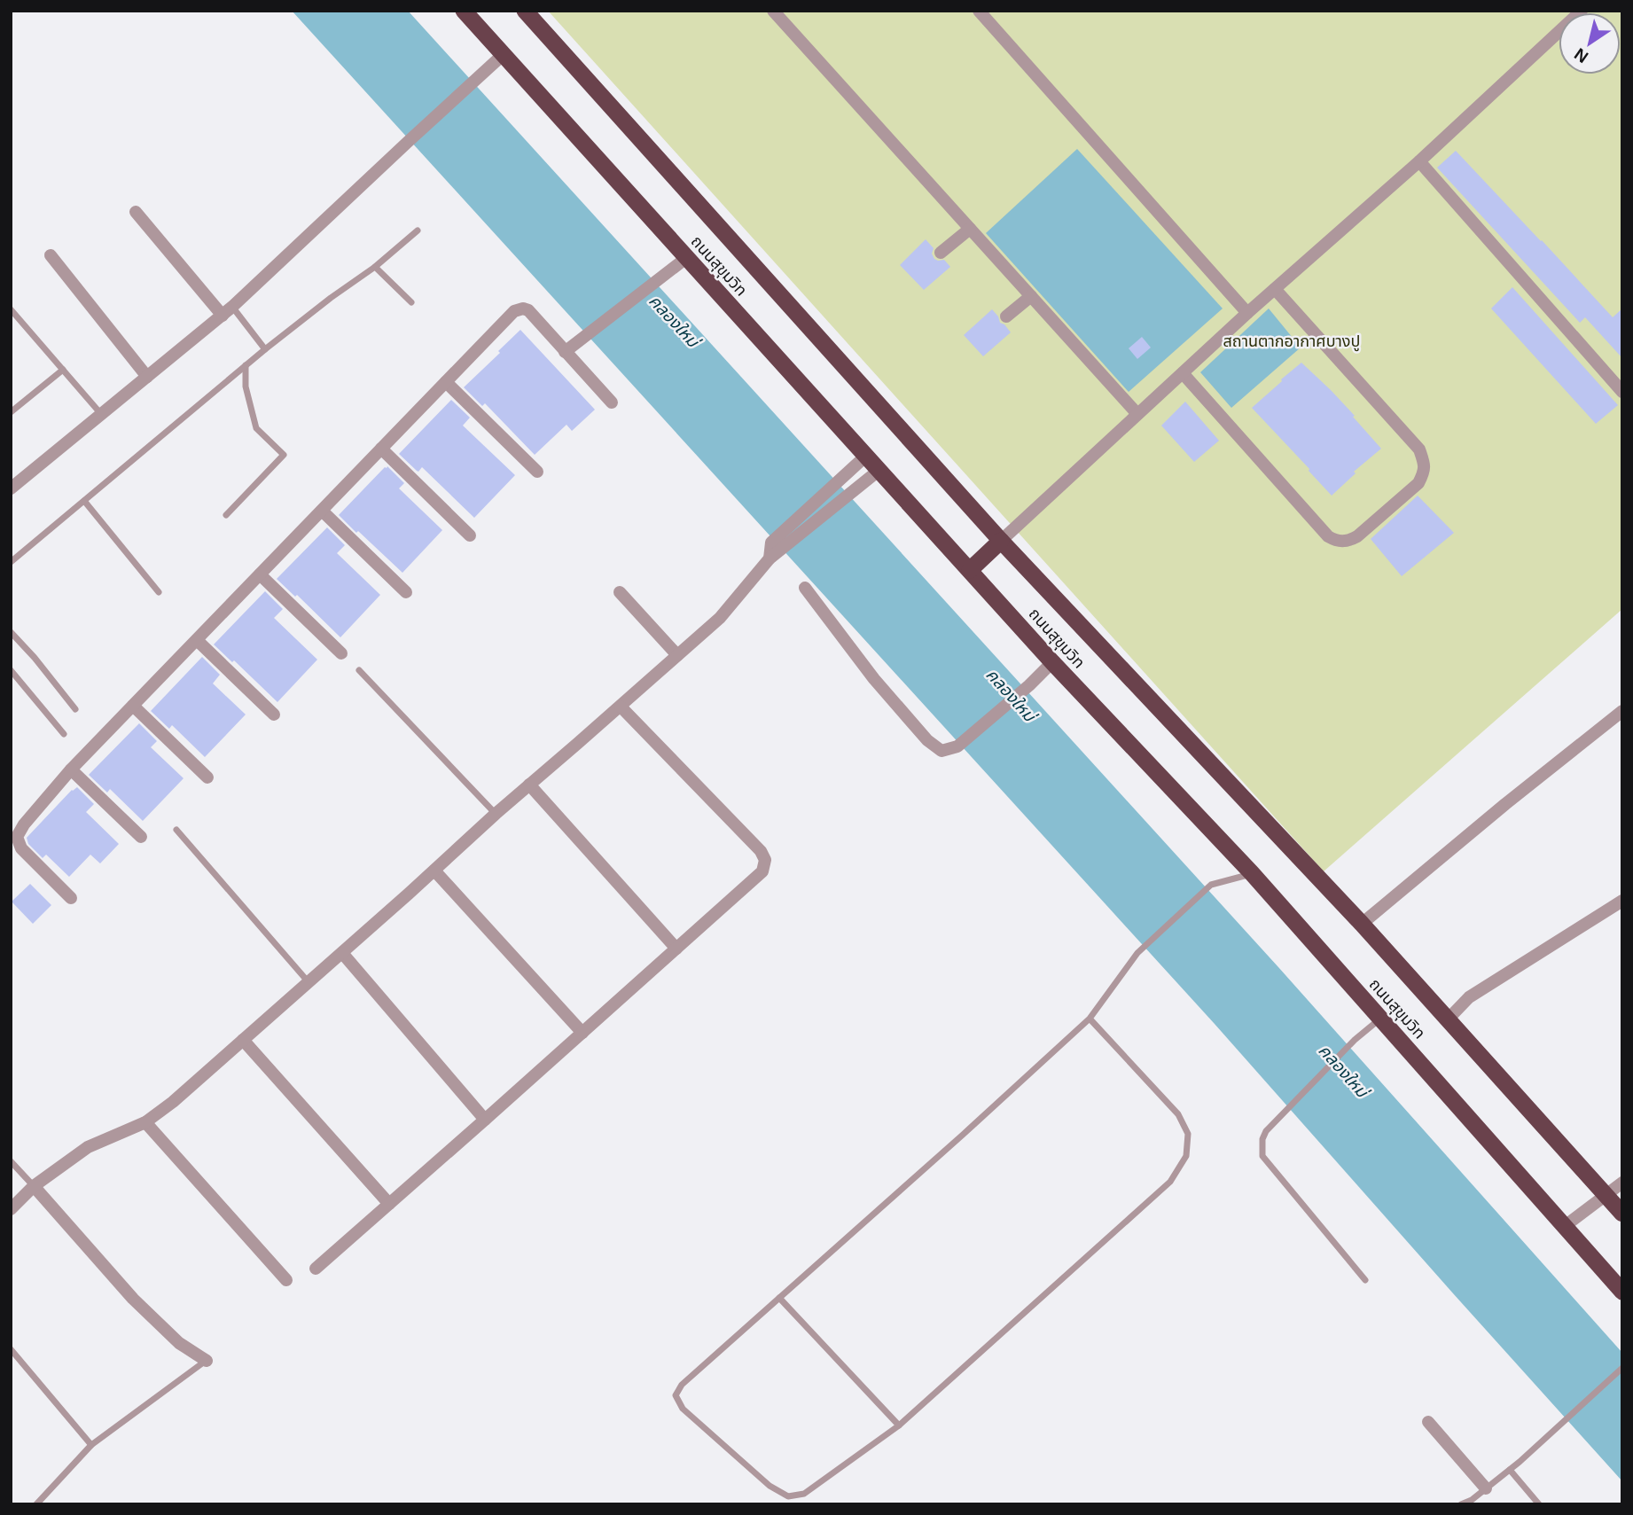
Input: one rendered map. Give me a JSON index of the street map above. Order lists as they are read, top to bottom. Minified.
{"streets":{"highway":["ถนนสุขุมวิท"]},"water":["คลองใหม่"],"parks":["สถานตากอากาศบางปู"],"north":"bottom left"}
